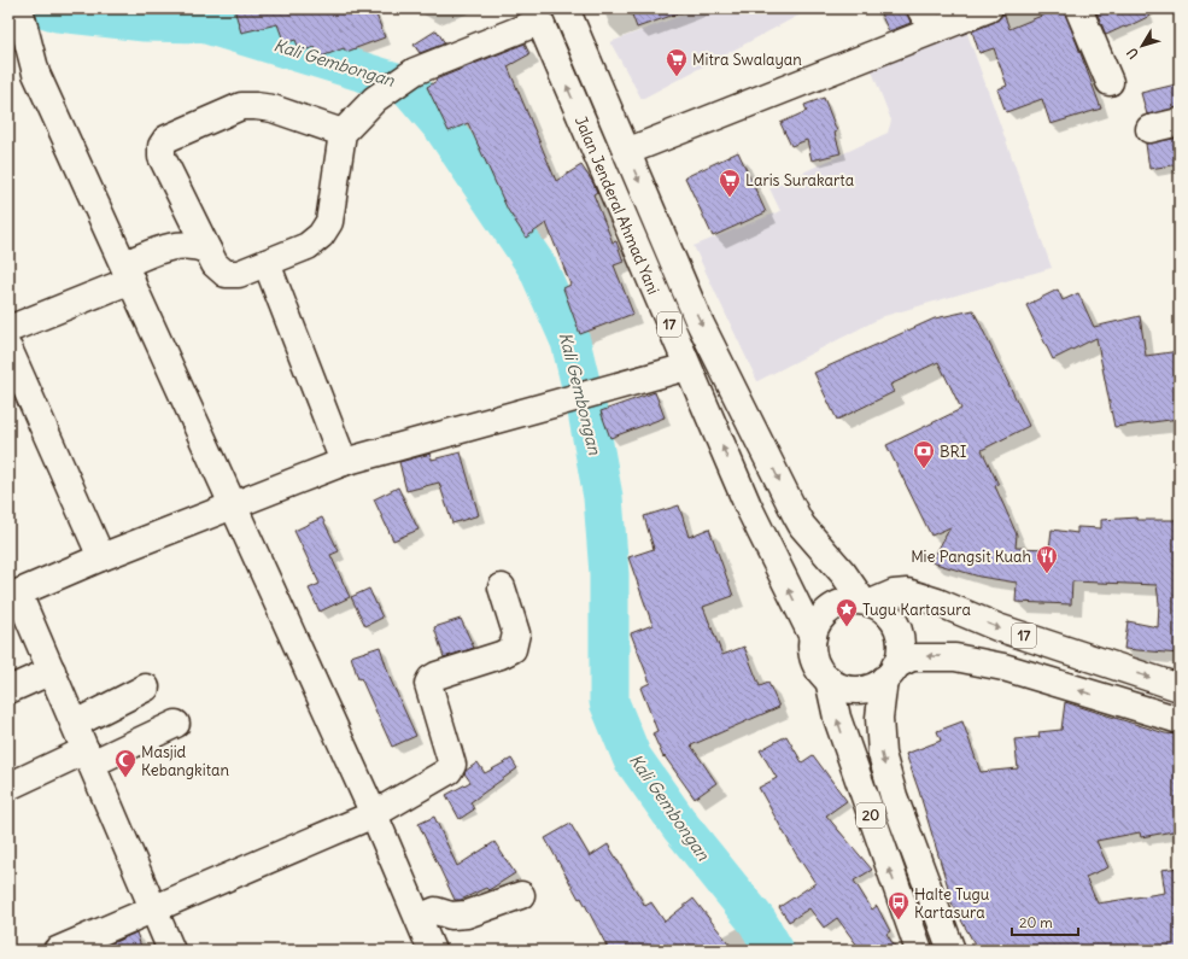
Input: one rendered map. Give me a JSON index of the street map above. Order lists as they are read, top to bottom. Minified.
{"streets":{"main road":["Jalan Jenderal Ahmad Yani","17","20"]},"crossings":[["Jalan Jenderal Ahmad Yani","17"],["Jalan Jenderal Ahmad Yani","20"],["17","20"]],"water":["Kali Gembongan"],"places":{"supermarket":["Mitra Swalayan","Laris Surakarta"],"bank":["BRI"],"restaurant":["Mie Pangsit Kuah"],"place":["Tugu Kartasura"],"mosque":["Masjid Kebangkitan"],"bus stop":["Halte Tugu Kartasura"]},"scale_bar":"20 m","north":"bottom left"}
